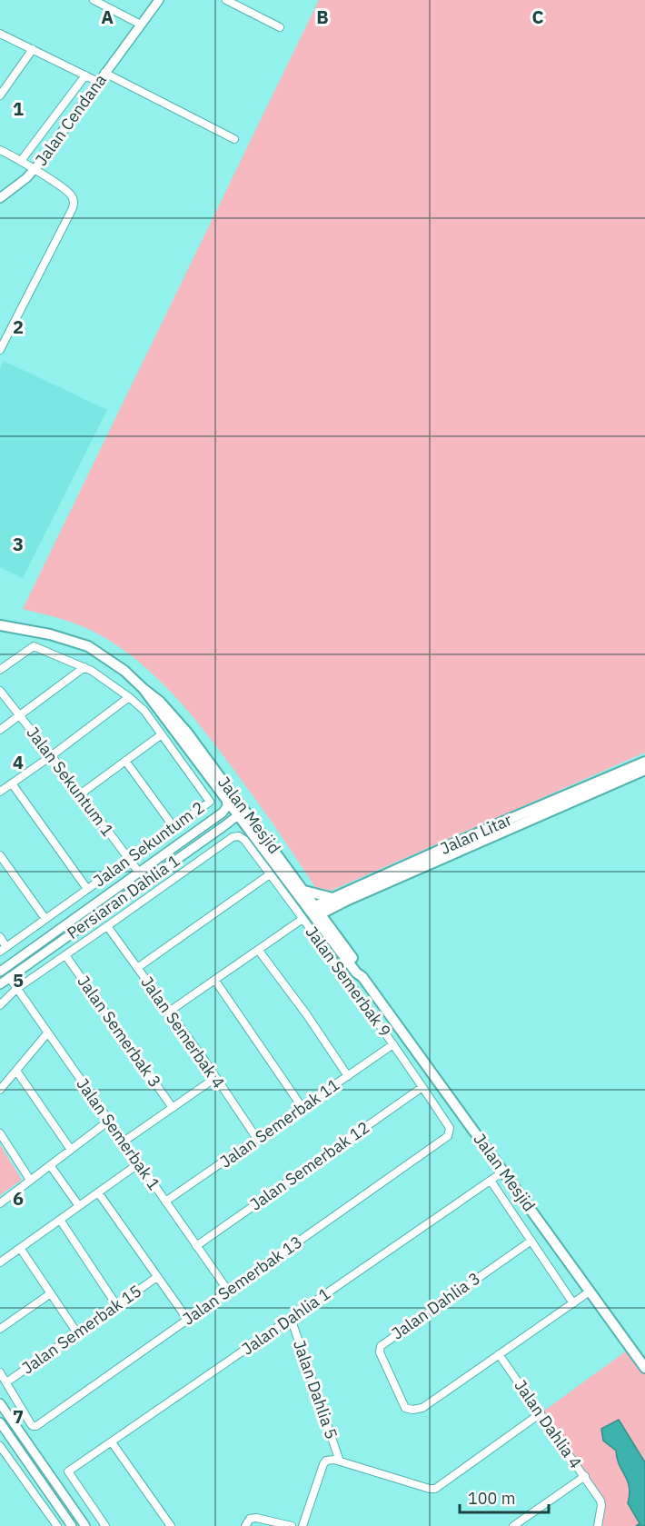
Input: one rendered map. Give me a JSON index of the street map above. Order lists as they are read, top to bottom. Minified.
{"streets":{"main road":["Jalan Mesjid","Jalan Litar"],"street":["Jalan Cendana","Jalan Sekuntum 1","Jalan Sekuntum 2","Persiaran Dahlia 1","Jalan Semerbak 9","Jalan Semerbak 3","Jalan Semerbak 4","Jalan Semerbak 11","Jalan Semerbak 1","Jalan Semerbak 12","Jalan Semerbak 13","Jalan Dahlia 3","Jalan Dahlia 1","Jalan Semerbak 15","Jalan Dahlia 5","Jalan Dahlia 4"]},"crossings":[["Jalan Sekuntum 1","Jalan Sekuntum 2"],["Jalan Sekuntum 1","Persiaran Dahlia 1"],["Jalan Mesjid","Jalan Litar"],["Jalan Mesjid","Persiaran Dahlia 1"],["Jalan Mesjid","Jalan Dahlia 1"],["Persiaran Dahlia 1","Jalan Semerbak 1"],["Jalan Semerbak 9","Jalan Semerbak 4"],["Jalan Semerbak 9","Jalan Semerbak 11"],["Jalan Semerbak 9","Jalan Semerbak 12"],["Jalan Semerbak 9","Jalan Semerbak 13"],["Jalan Semerbak 4","Jalan Semerbak 11"],["Jalan Semerbak 11","Jalan Semerbak 1"],["Jalan Semerbak 1","Jalan Semerbak 12"],["Jalan Semerbak 1","Jalan Semerbak 13"],["Jalan Semerbak 13","Jalan Semerbak 15"],["Jalan Dahlia 3","Jalan Dahlia 4"],["Jalan Dahlia 1","Jalan Dahlia 5"]],"scale_bar":"100 m","grid":{"columns":["A","B","C"],"rows":["1","2","3","4","5","6","7"]}}
